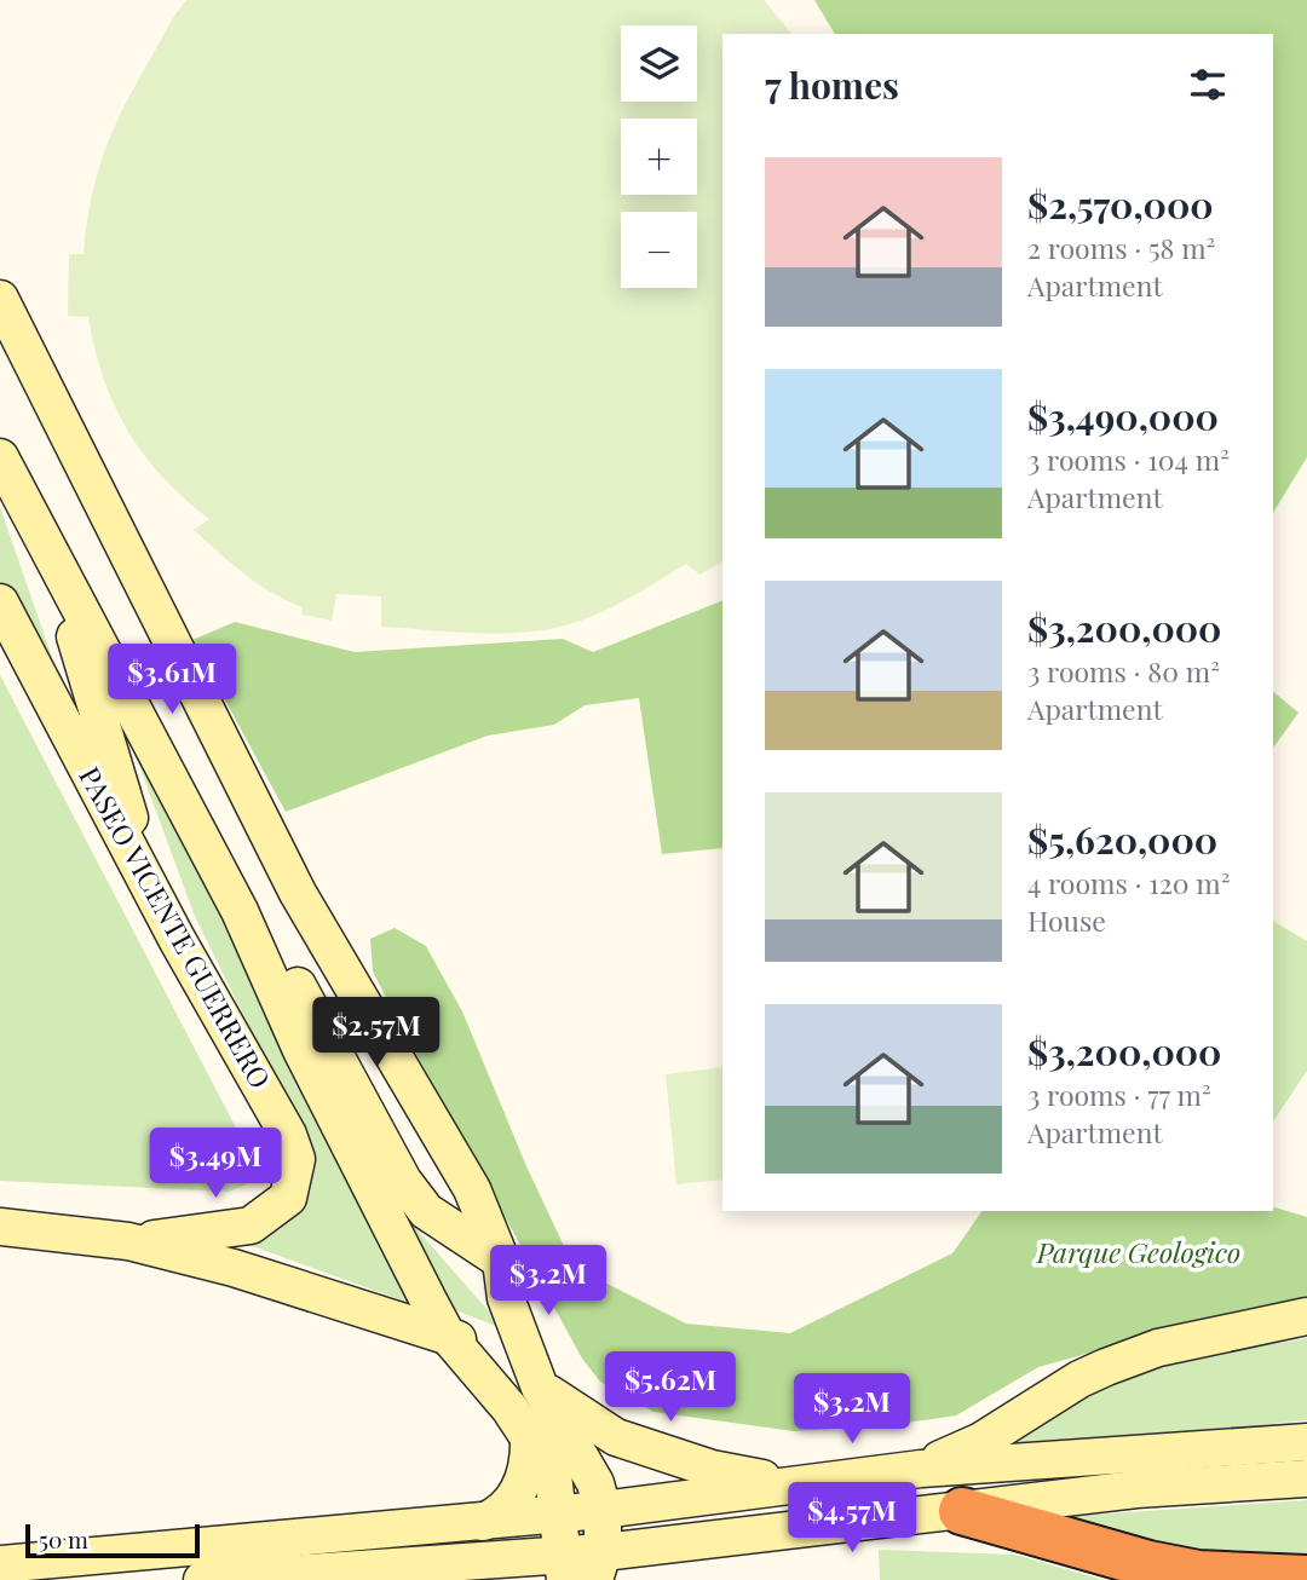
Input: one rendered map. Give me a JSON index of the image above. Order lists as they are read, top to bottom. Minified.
{"streets":{"main road":["PASEO VICENTE GUERRERO"]},"parks":["Parque Geologico"],"scale_bar":"50 m","page":{"map_buttons":["+","−"],"heading":"7 homes","list":[{"name":"$2,570,000","note":"2 rooms · 58 m² · Apartment"},{"name":"$3,490,000","note":"3 rooms · 104 m² · Apartment"},{"name":"$3,200,000","note":"3 rooms · 80 m² · Apartment"},{"name":"$5,620,000","note":"4 rooms · 120 m² · House"},{"name":"$3,200,000","note":"3 rooms · 77 m² · Apartment"}],"price":["$3.61M","$2.57M","$3.49M","$3.2M","$5.62M","$3.2M","$4.57M"],"scale":"50 m"}}
